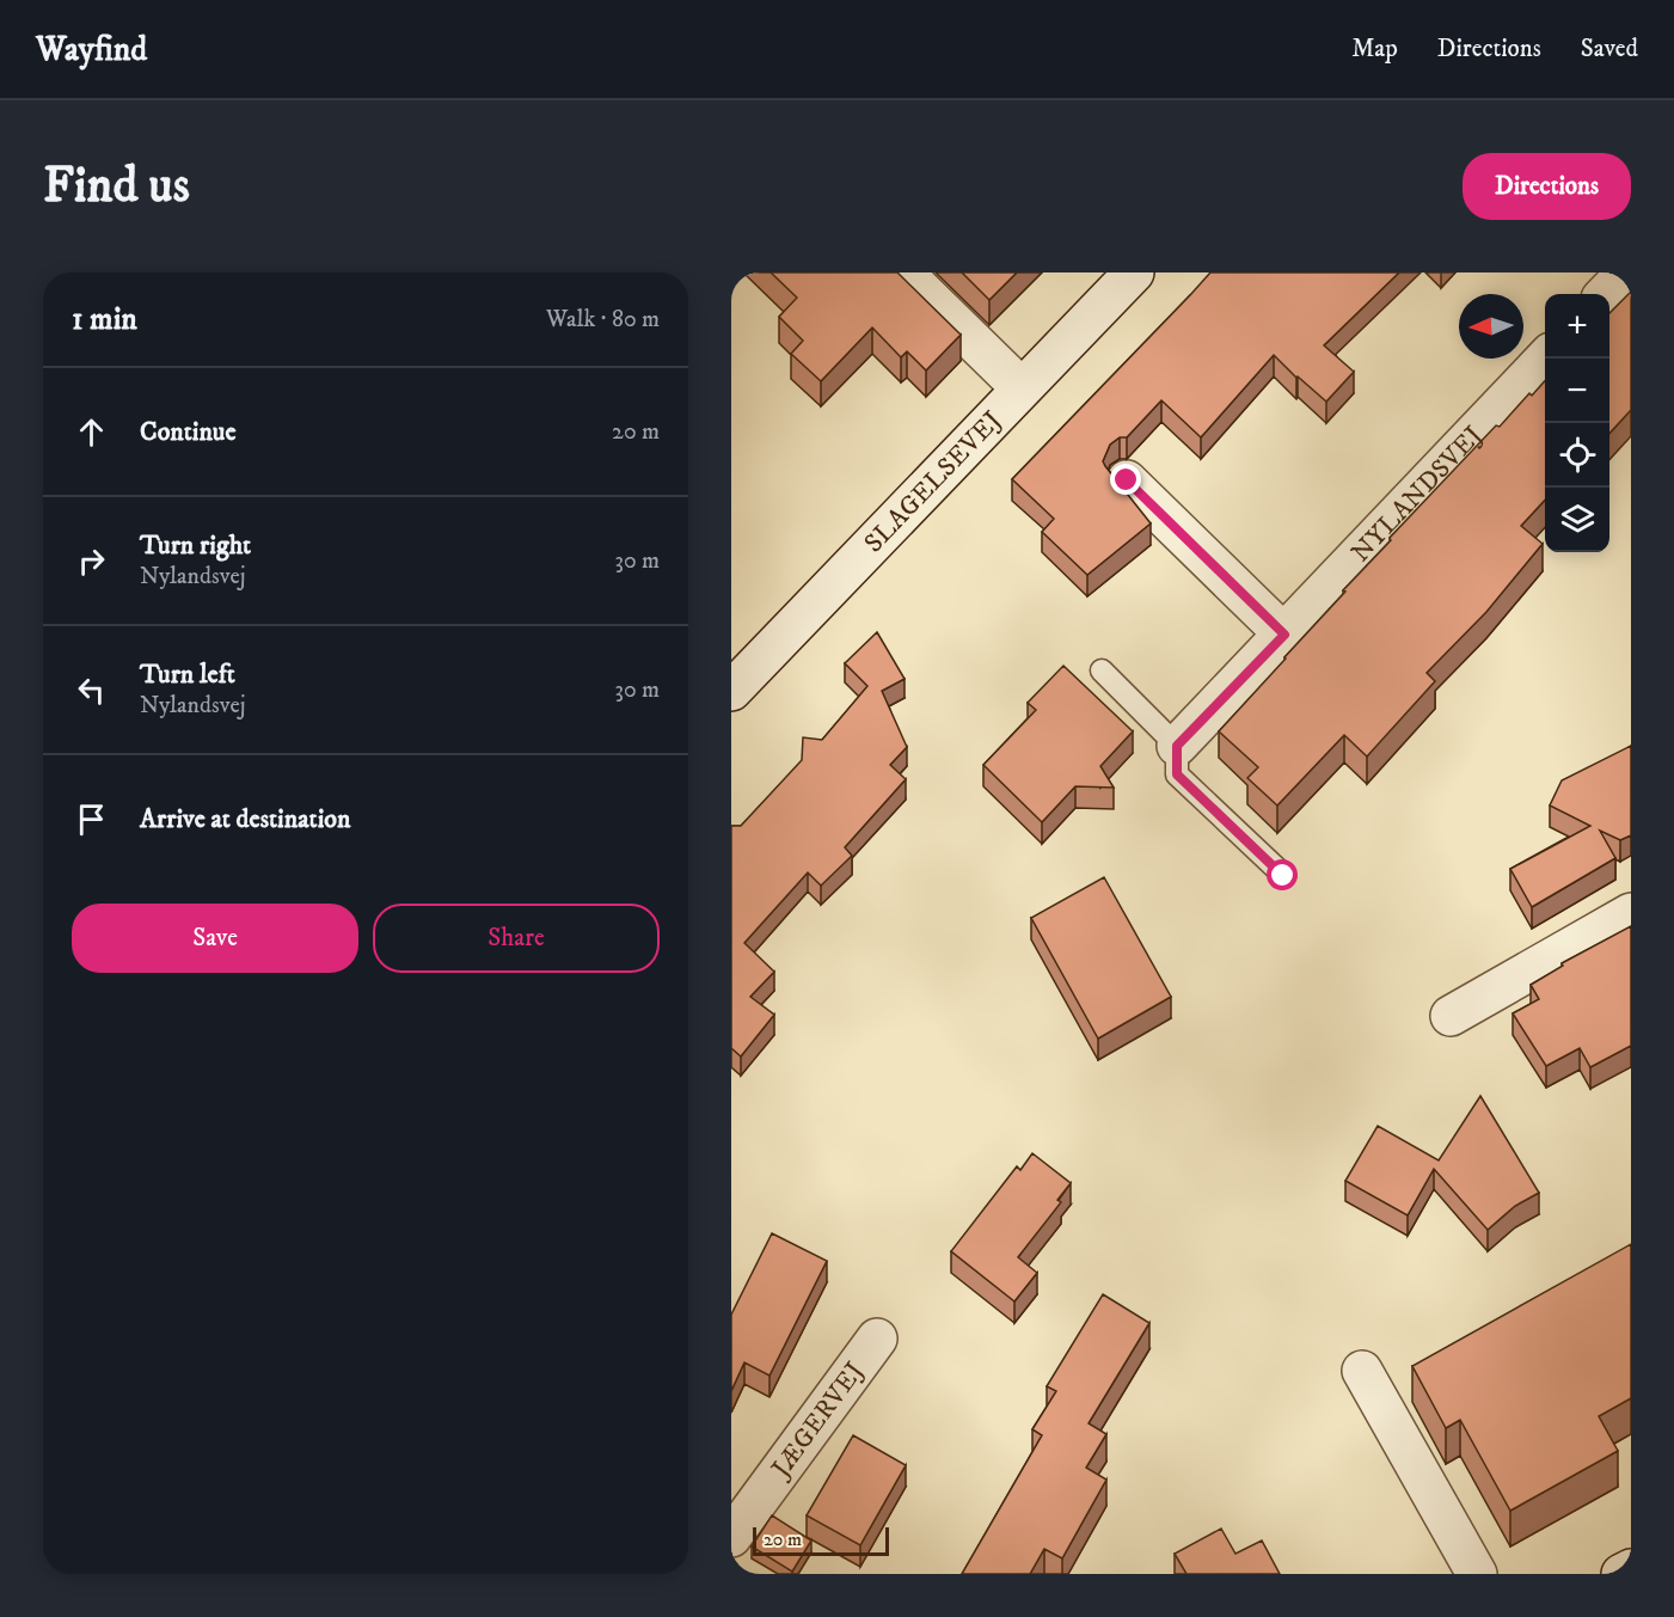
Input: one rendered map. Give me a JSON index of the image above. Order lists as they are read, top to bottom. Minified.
{"streets":{"street":["SLAGELSEVEJ","NYLANDSVEJ","JÆGERVEJ"]},"scale_bar":"20 m","north":"left","page":{"header":"Wayfind","nav":["Map","Directions","Saved"],"buttons":["Directions",["Save","Share"]],"title":"Find us","heading":["1 min","Walk · 80 m"],"map_buttons":["+","−"],"list":[["Continue","20 m"],["Turn right","Nylandsvej","30 m"],["Turn left","Nylandsvej","30 m"],"Arrive at destination"],"scale":"20 m"}}
